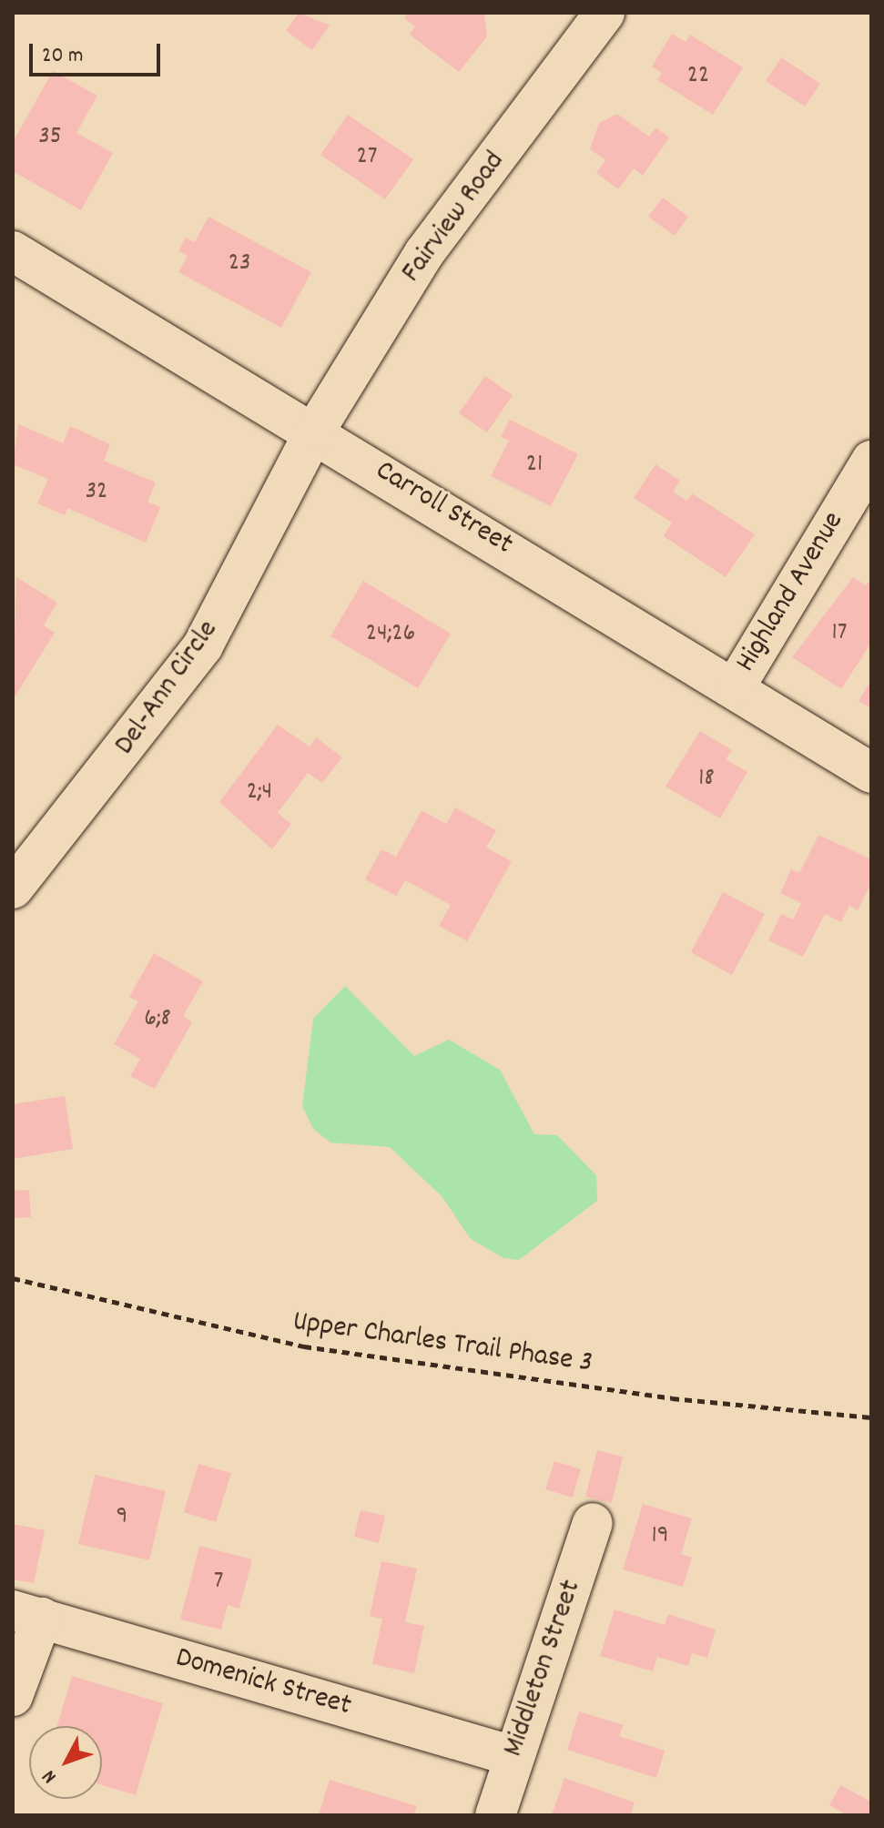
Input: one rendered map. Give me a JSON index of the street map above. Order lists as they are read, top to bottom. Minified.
{"streets":{"street":["Fairview Road","Carroll Street","Highland Avenue","Del-Ann Circle","Middleton Street","Domenick Street"],"path":["Upper Charles Trail Phase 3"]},"crossings":[["Fairview Road","Carroll Street"],["Fairview Road","Del-Ann Circle"],["Carroll Street","Highland Avenue"],["Carroll Street","Del-Ann Circle"],["Middleton Street","Domenick Street"]],"house_numbers":["22","35","27","23","21","32","17","24;26","18","2;4","6;8","9","19","7"],"scale_bar":"20 m","north":"bottom left"}
